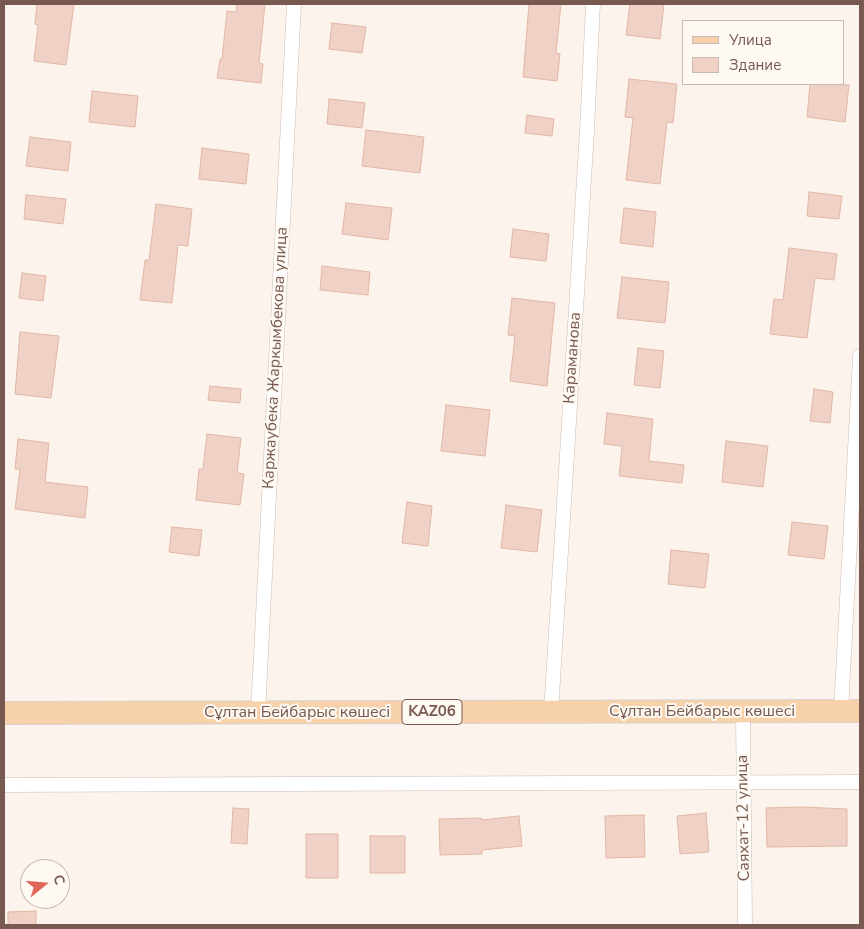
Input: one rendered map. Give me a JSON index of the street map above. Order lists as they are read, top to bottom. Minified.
{"streets":{"main road":["KAZ06","Сұлтан Бейбарыс көшесі"],"street":["Каржаубека Жаркымбекова улица","Караманова","Саяхат-12 улица"]},"crossings":[["Каржаубека Жаркымбекова улица","Сұлтан Бейбарыс көшесі"],["Караманова","Сұлтан Бейбарыс көшесі"],["Сұлтан Бейбарыс көшесі","Саяхат-12 улица"]],"legend":["Улица","Здание"],"north":"right"}
